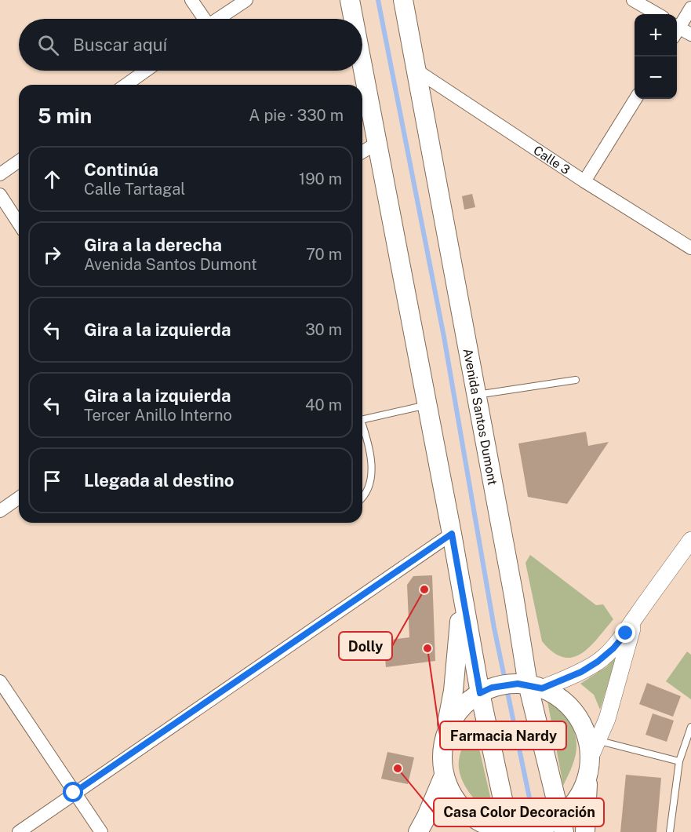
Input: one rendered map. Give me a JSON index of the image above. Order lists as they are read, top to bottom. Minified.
{"streets":{"main road":["Avenida Santos Dumont"],"street":["Calle 3"]},"crossings":[["Calle 3","Avenida Santos Dumont"]],"places":["Dolly","Farmacia Nardy","Casa Color Decoración"],"page":{"map_buttons":["+","−"],"search":"Buscar aquí","heading":["5 min","A pie · 330 m"],"list":[["Continúa","Calle Tartagal","190 m"],["Gira a la derecha","Avenida Santos Dumont","70 m"],["Gira a la izquierda","30 m"],["Gira a la izquierda","Tercer Anillo Interno","40 m"],"Llegada al destino"]}}
